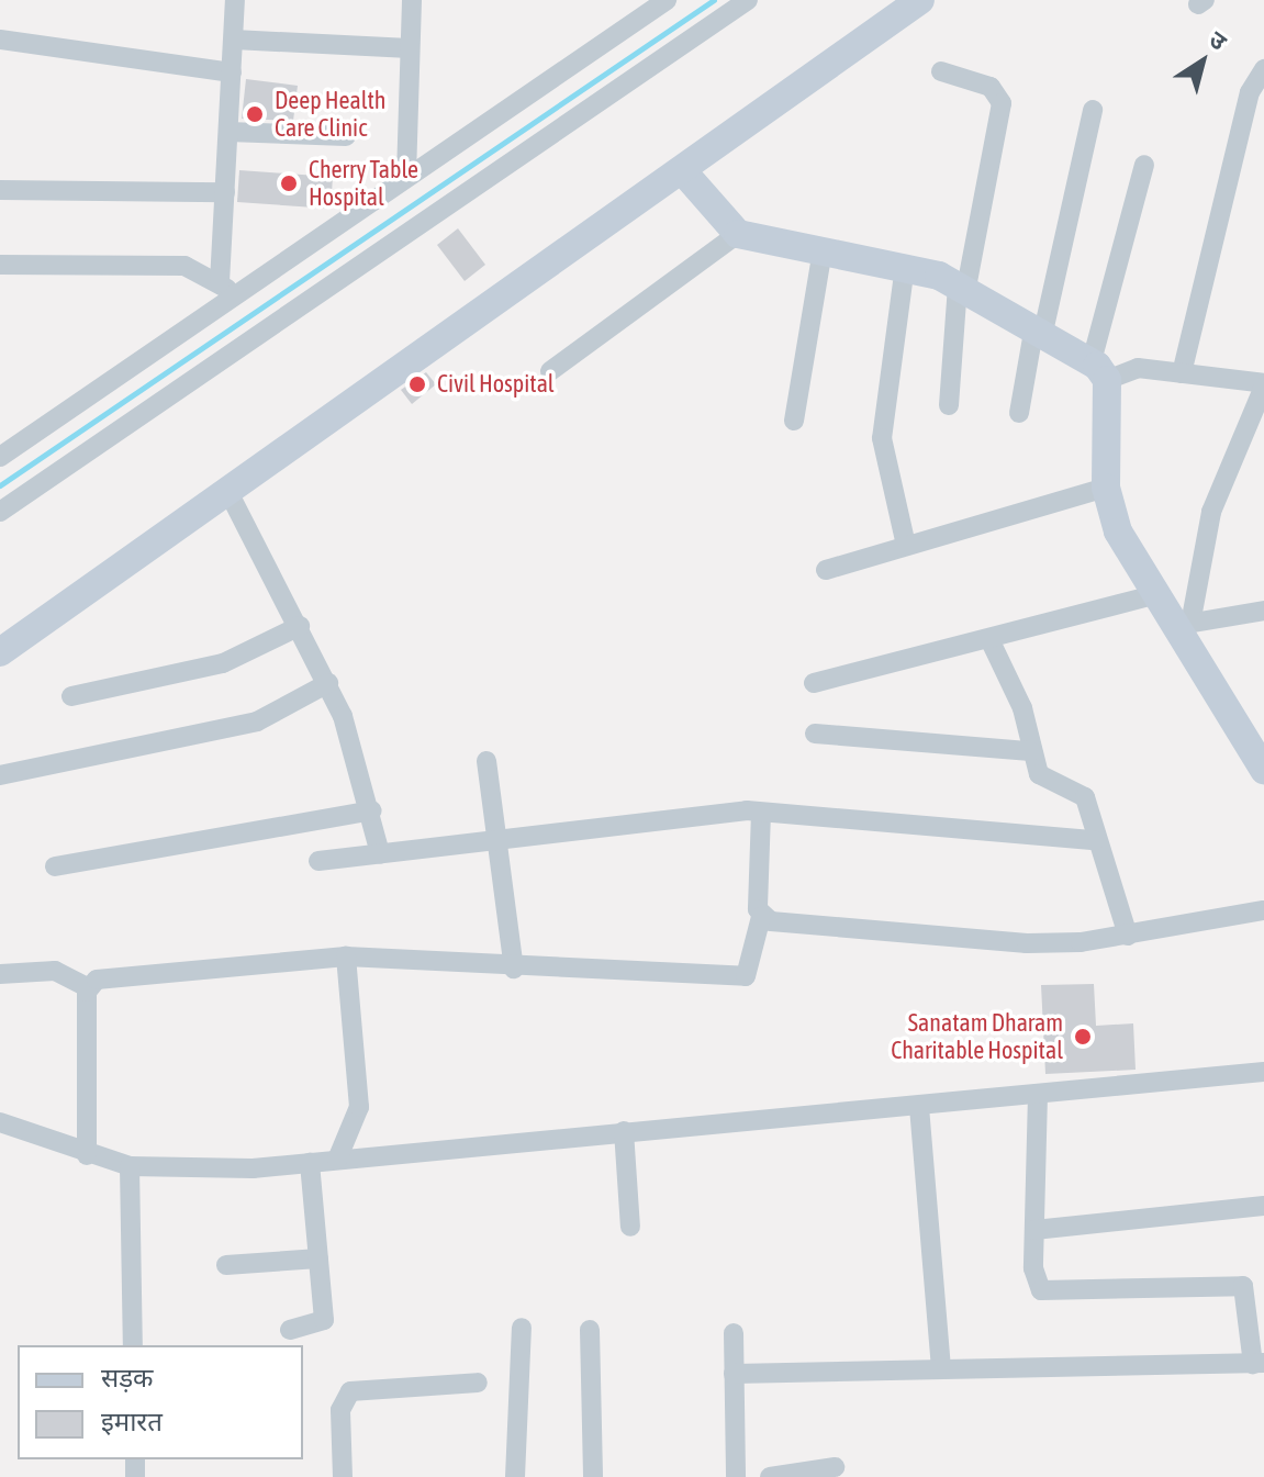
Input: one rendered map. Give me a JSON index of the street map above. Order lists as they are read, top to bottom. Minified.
{"places":["Deep Health Care Clinic","Cherry Table Hospital","Civil Hospital","Sanatam Dharam Charitable Hospital"],"legend":["सड़क","इमारत"],"north":"top right"}
